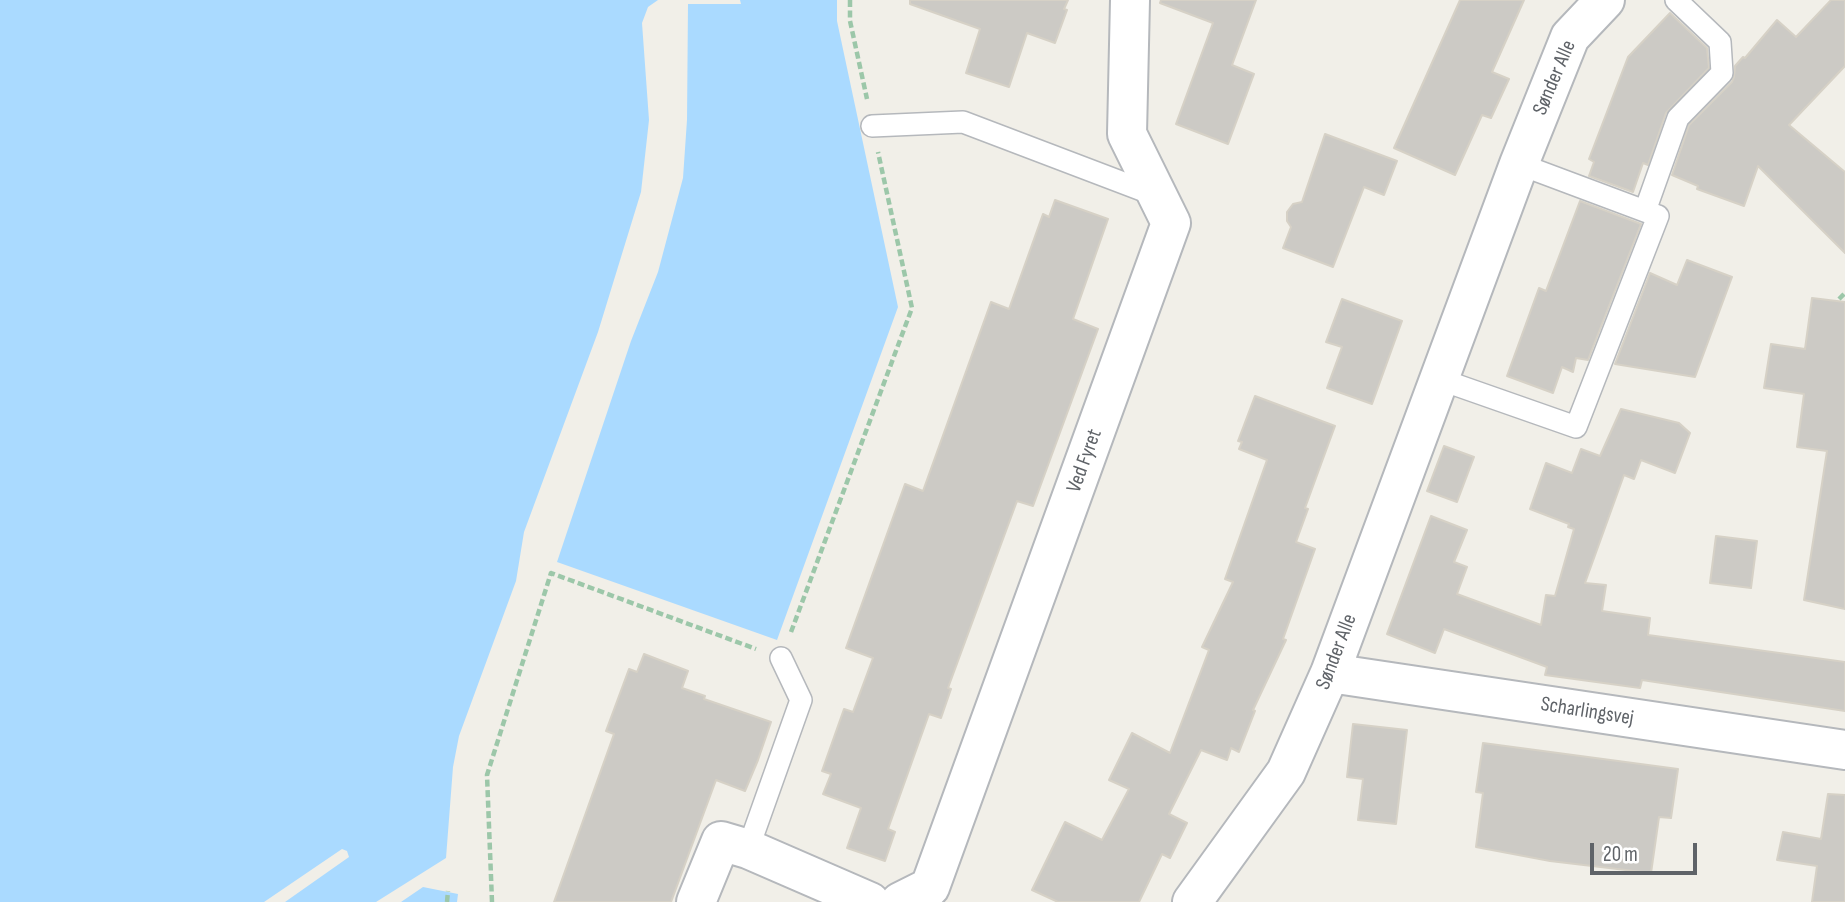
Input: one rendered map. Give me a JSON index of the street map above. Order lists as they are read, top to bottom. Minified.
{"streets":{"street":["Sønder Alle","Ved Fyret","Scharlingsvej"]},"crossings":[["Sønder Alle","Scharlingsvej"]],"scale_bar":"20 m"}
